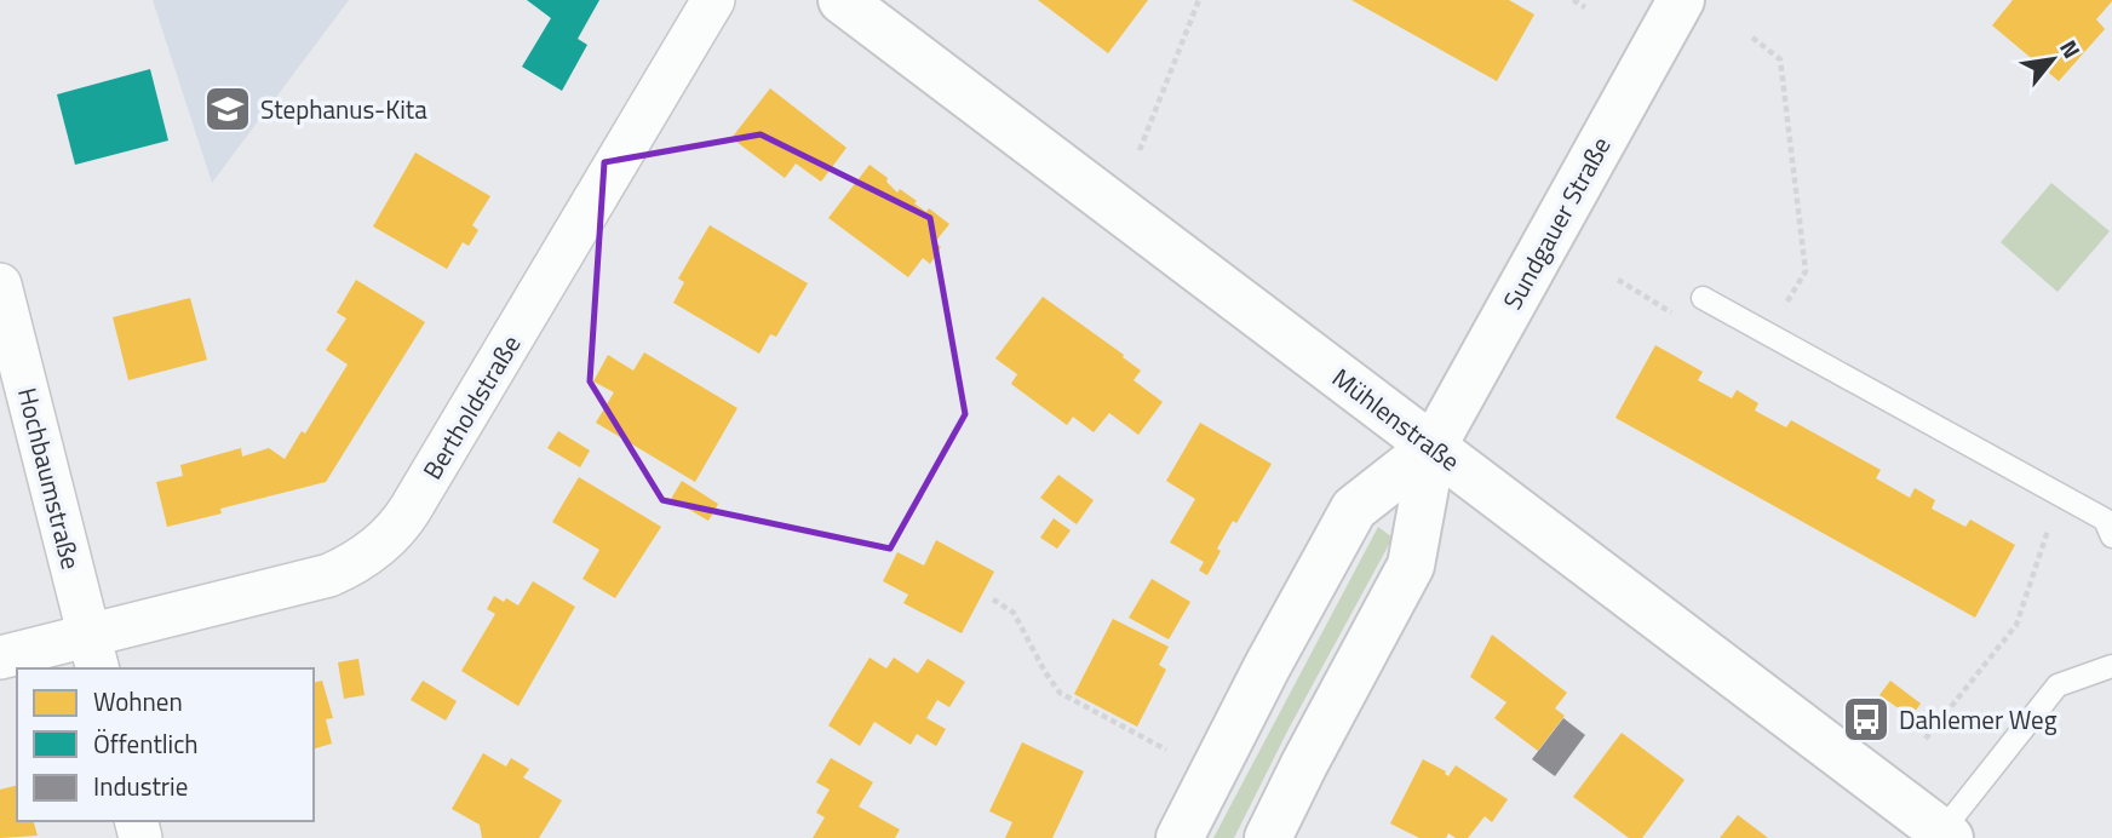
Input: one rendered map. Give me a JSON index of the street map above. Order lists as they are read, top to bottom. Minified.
{"streets":{"street":["Sundgauer Straße","Bertholdstraße","Mühlenstraße","Hochbaumstraße"]},"crossings":[["Sundgauer Straße","Mühlenstraße"],["Bertholdstraße","Hochbaumstraße"]],"places":{"school or university":["Stephanus-Kita"],"bus stop":["Dahlemer Weg"]},"legend":["Wohnen","Öffentlich","Industrie"],"north":"top right"}
